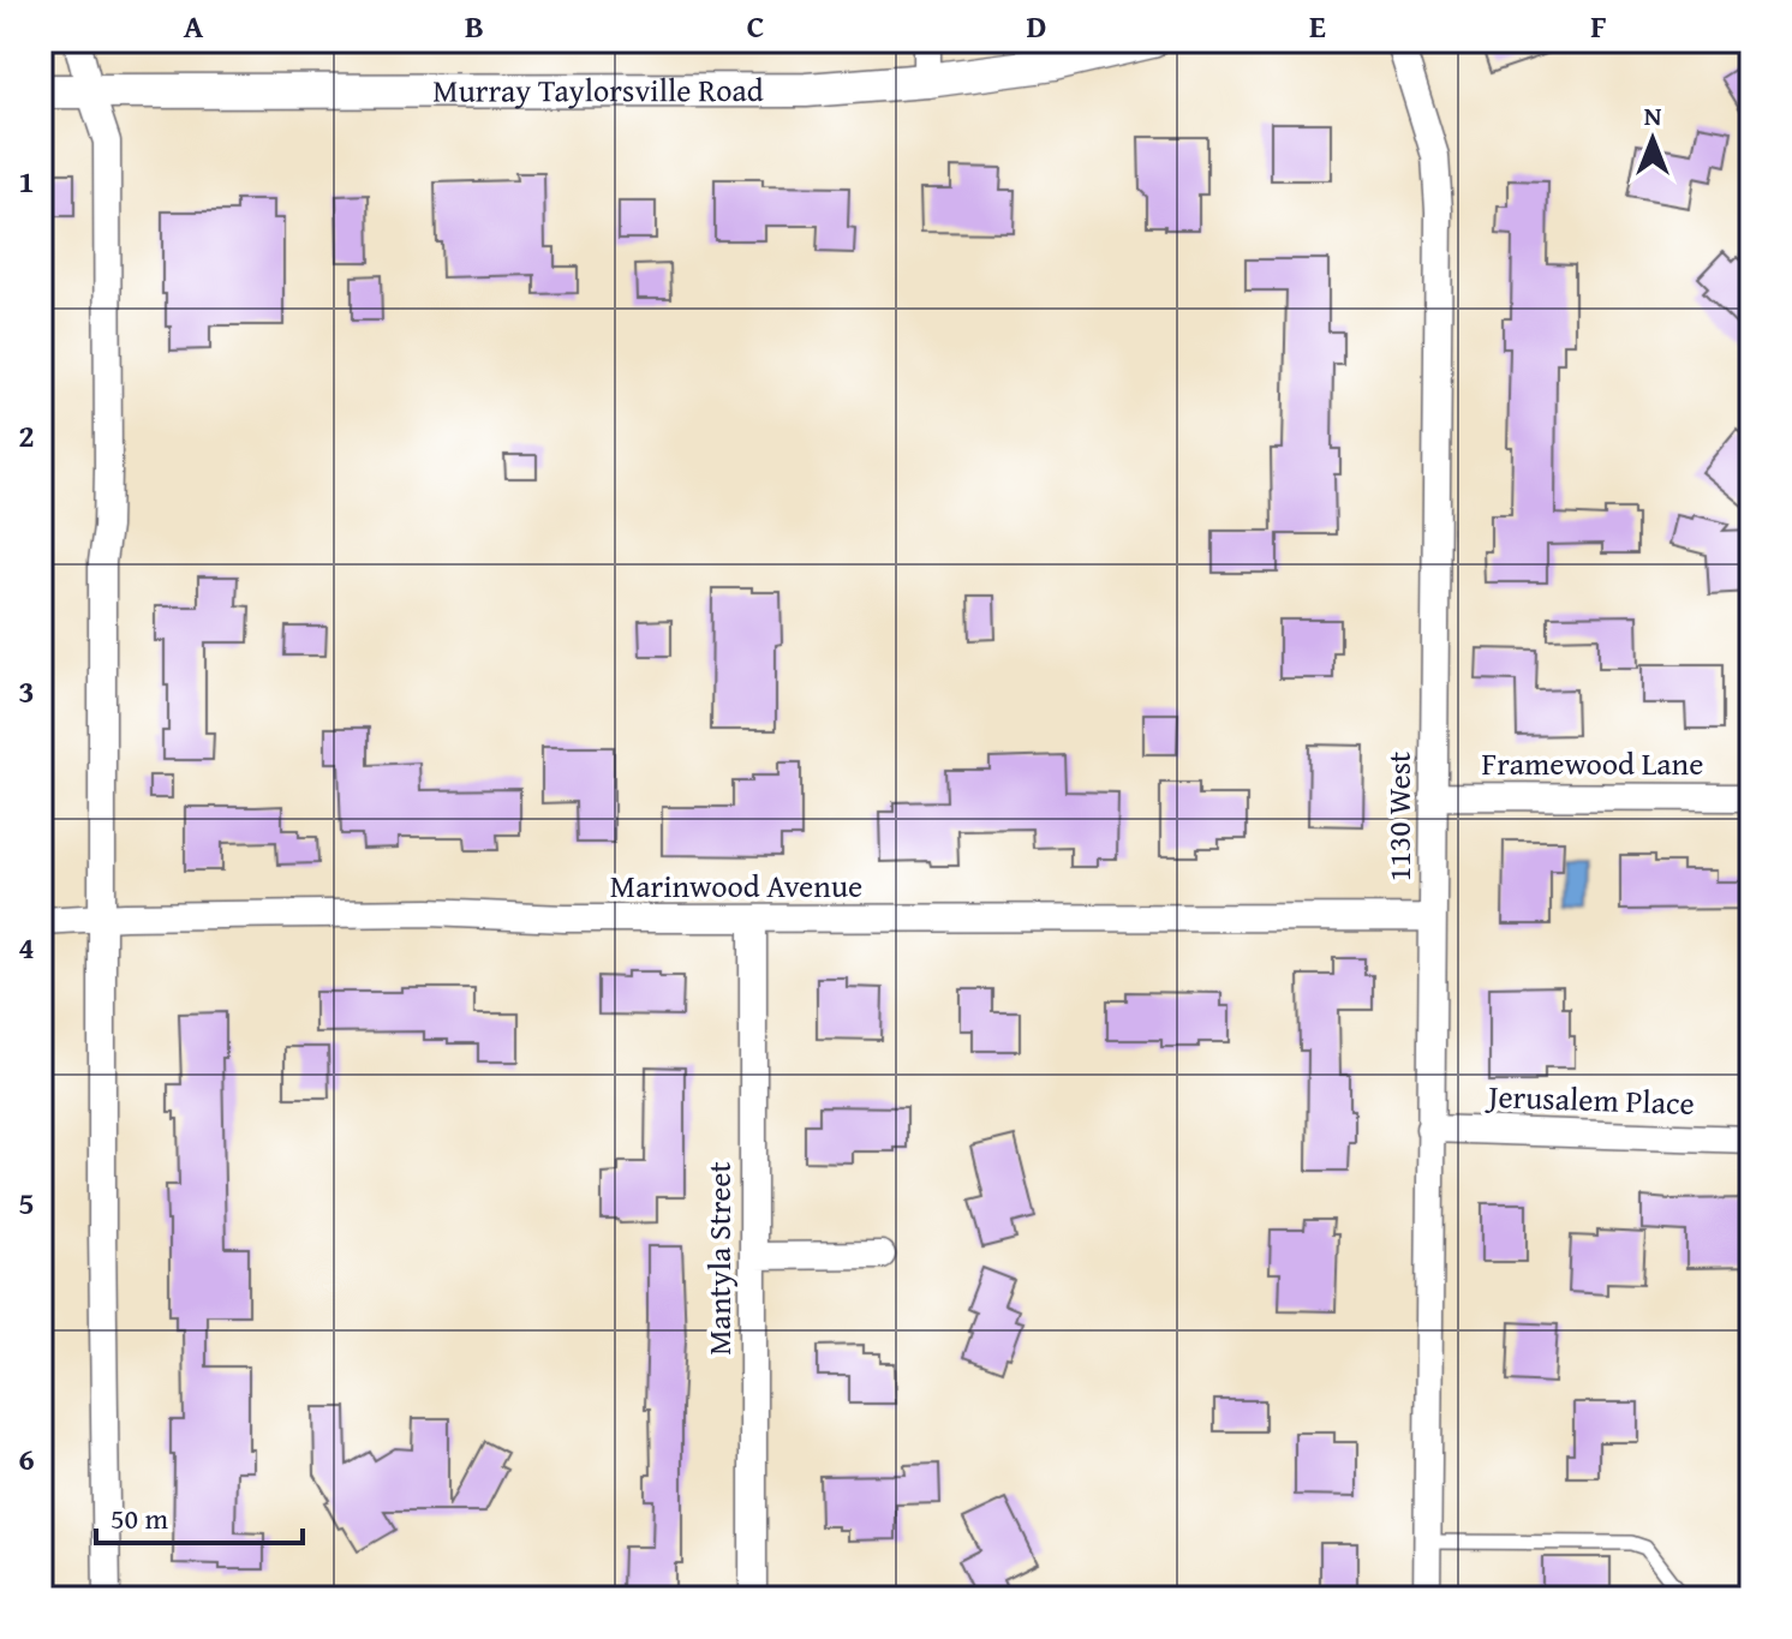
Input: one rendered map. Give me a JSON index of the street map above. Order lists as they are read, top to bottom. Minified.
{"streets":{"street":["Murray Taylorsville Road","Framewood Lane","1130 West","Marinwood Avenue","Jerusalem Place","Mantyla Street"]},"crossings":[["Framewood Lane","1130 West"],["1130 West","Marinwood Avenue"],["1130 West","Jerusalem Place"],["Marinwood Avenue","Mantyla Street"]],"scale_bar":"50 m","north":"top","grid":{"columns":["A","B","C","D","E","F"],"rows":["1","2","3","4","5","6"]}}
